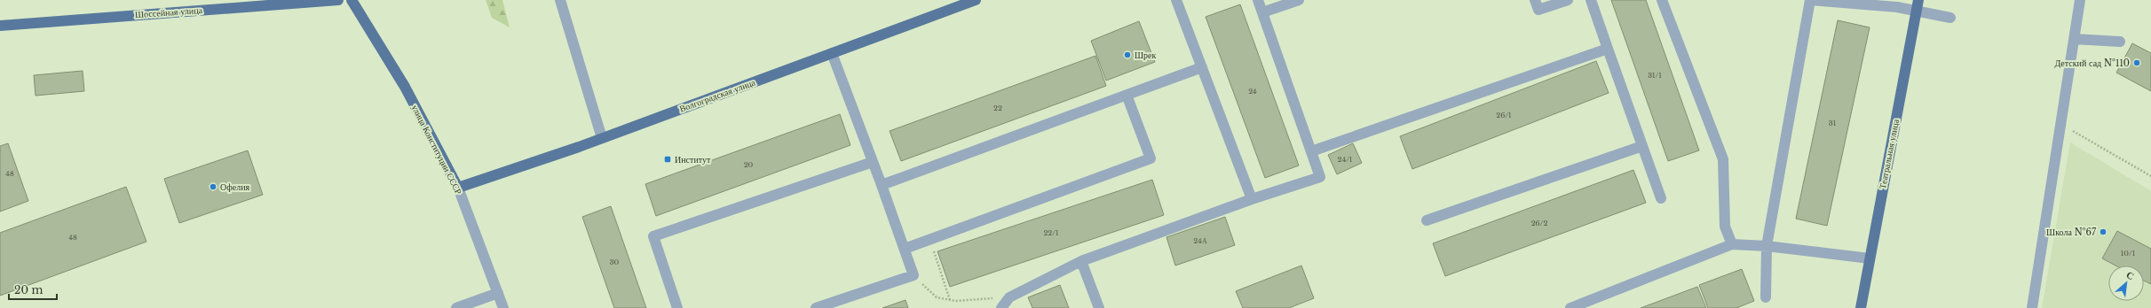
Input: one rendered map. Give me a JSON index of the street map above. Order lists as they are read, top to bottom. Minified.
{"streets":{"main road":["Шоссейная улица","Волгоградская улица","улица Конституции СССР","Театральная улица"]},"crossings":[["Волгоградская улица","улица Конституции СССР"]],"places":{"other":["Шрек","Детский сад №110","Офелия","Школа №67"],"transit":["Институт"]},"house_numbers":["31/1","24","22","26/1","31","24/1","20","48","26/2","22/1","48","24А","10/1","30"],"scale_bar":"20 m","north":"top right"}
